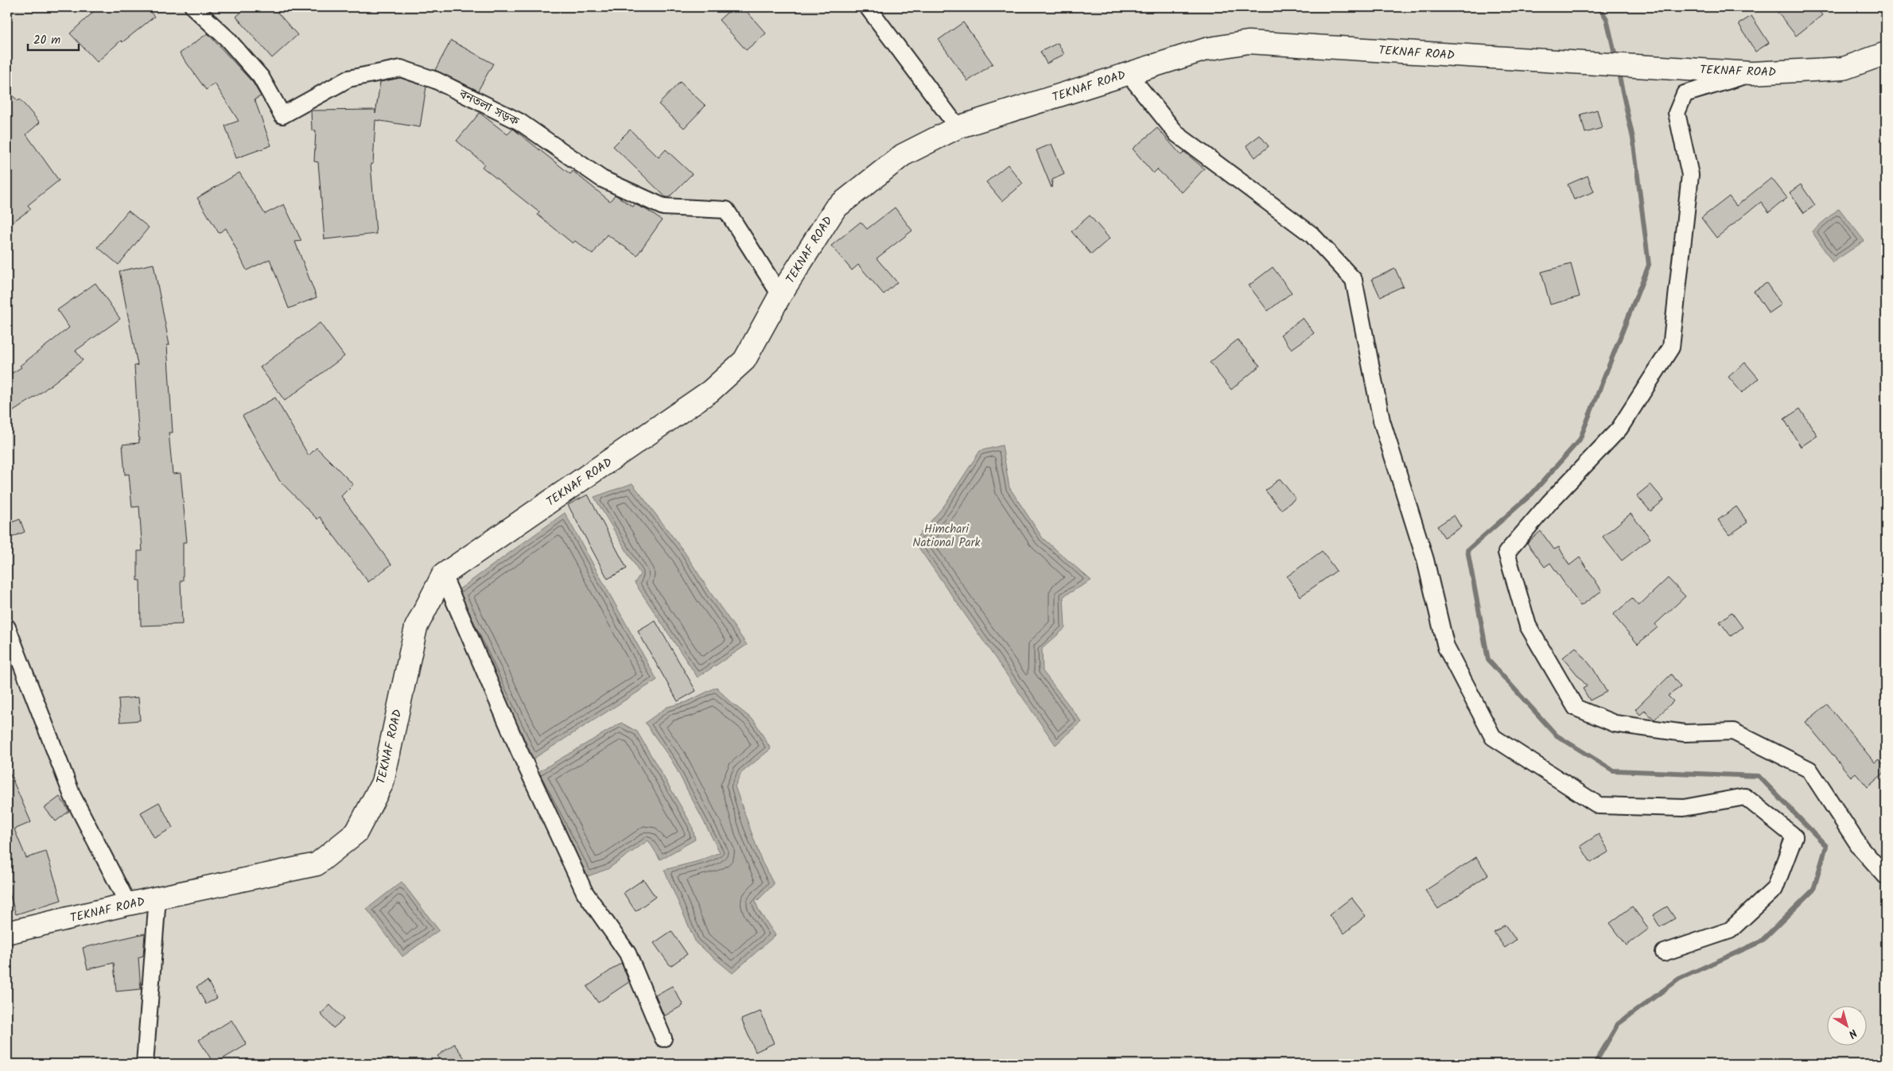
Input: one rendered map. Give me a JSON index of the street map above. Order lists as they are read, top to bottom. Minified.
{"streets":{"highway":["TEKNAF ROAD"],"street":["বনতলা সড়ক"]},"crossings":[["TEKNAF ROAD","বনতলা সড়ক"]],"parks":["Himchari National Park"],"scale_bar":"20 m","north":"bottom right"}
